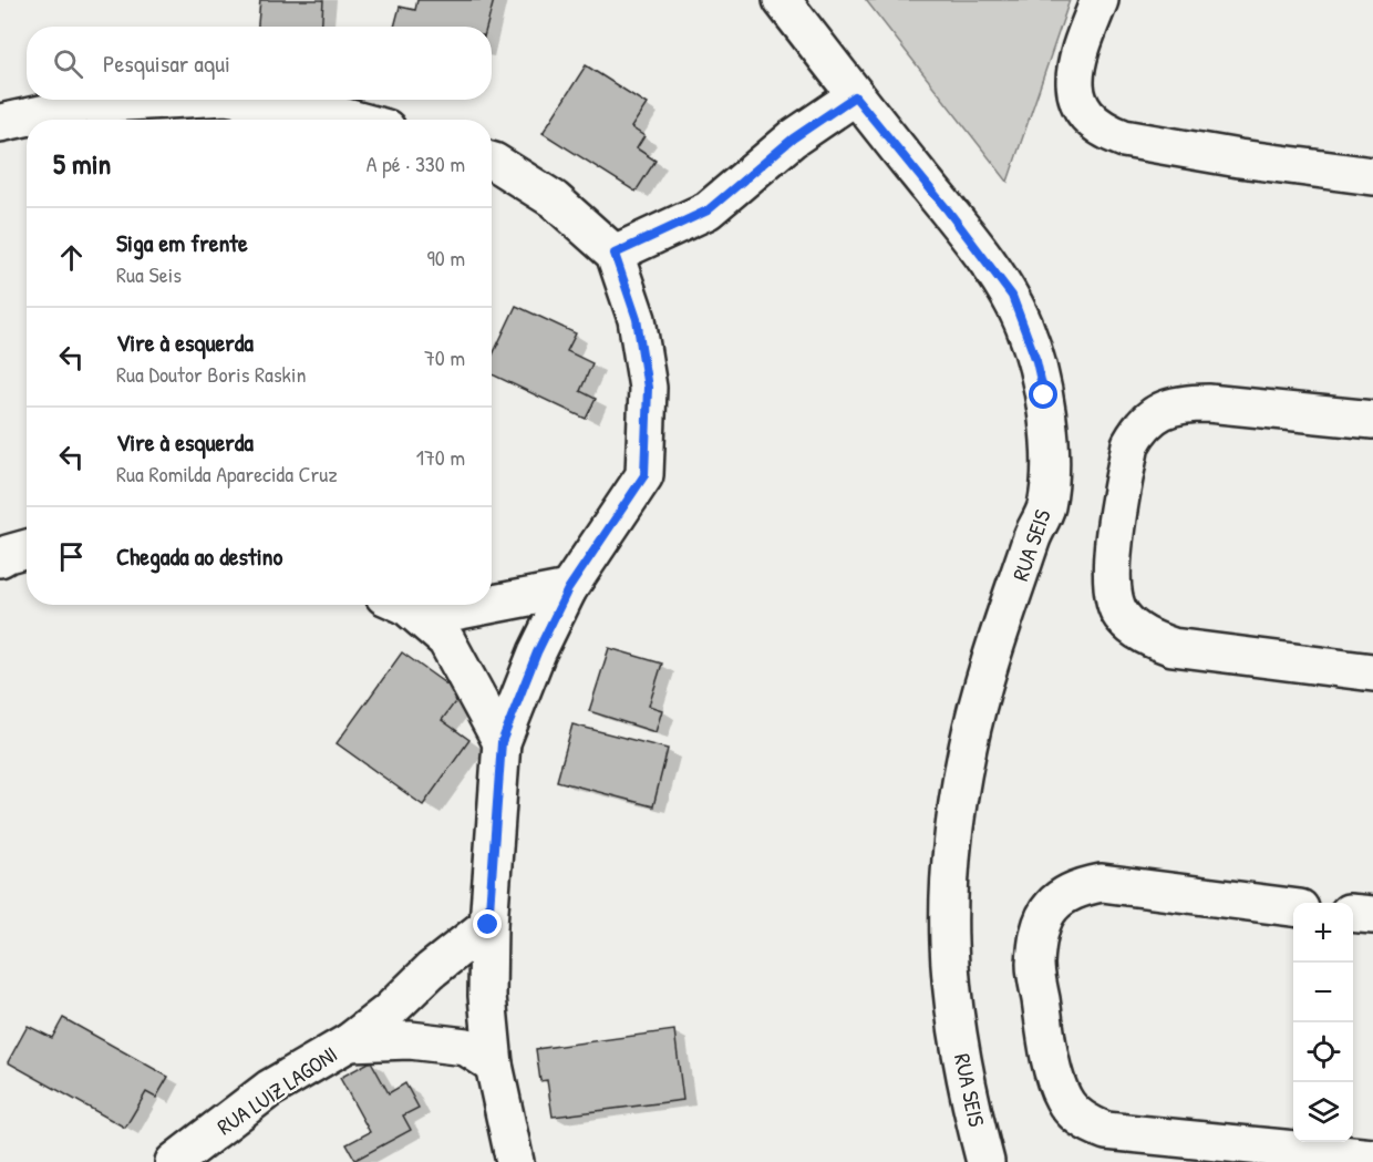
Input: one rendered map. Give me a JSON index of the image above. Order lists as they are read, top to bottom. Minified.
{"streets":{"street":["RUA SEIS","RUA LUIZ LAGONI"]},"page":{"search":"Pesquisar aqui","heading":["5 min","A pé · 330 m"],"list":[["Siga em frente","Rua Seis","90 m"],["Vire à esquerda","Rua Doutor Boris Raskin","70 m"],["Vire à esquerda","Rua Romilda Aparecida Cruz","170 m"],"Chegada ao destino"],"map_buttons":["+","−"]}}
